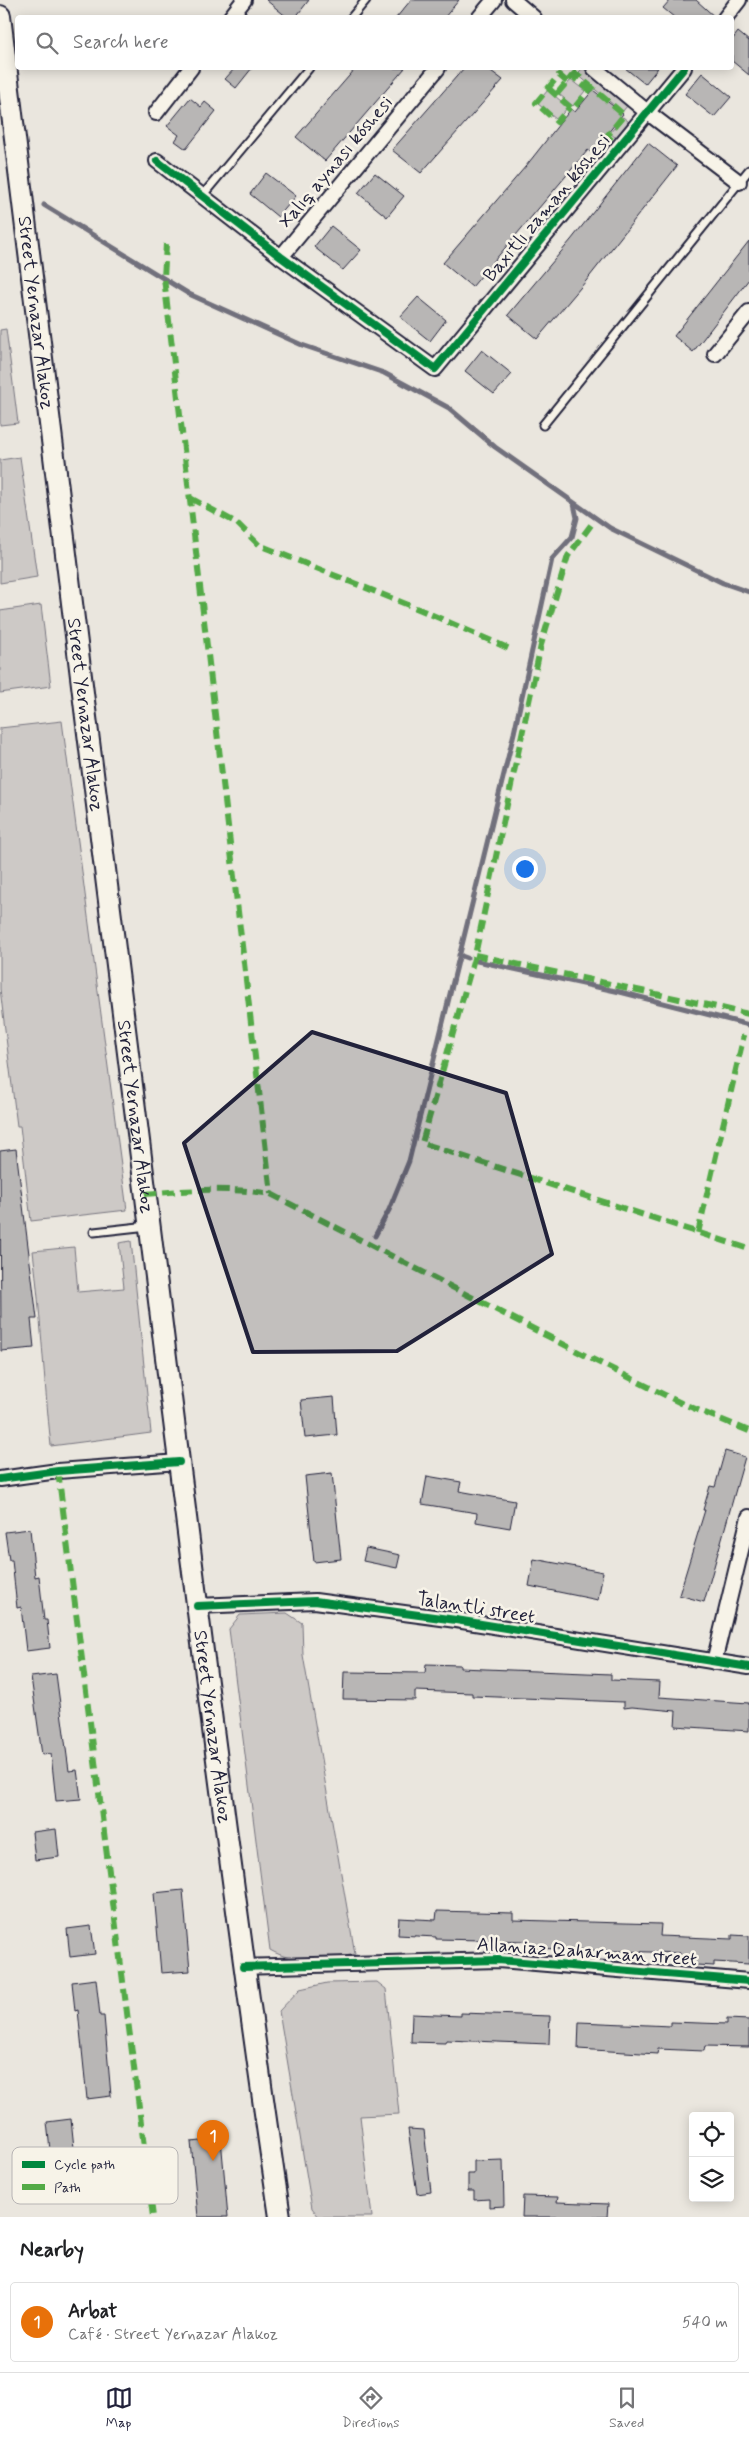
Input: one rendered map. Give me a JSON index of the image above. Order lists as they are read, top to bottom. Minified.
{"streets":{"main road":["Street Yernazar Alakoz"],"street":["Xalıq aynası kóshesi","Baxıtlı zaman kóshesi","Talantli street","Allaniaz Qaharman street"]},"crossings":[["Xalıq aynası kóshesi","Baxıtlı zaman kóshesi"],["Street Yernazar Alakoz","Talantli street"],["Street Yernazar Alakoz","Allaniaz Qaharman street"]],"legend":["Cycle path","Path"],"page":{"search":"Search here","pins":"1","heading":"Nearby","list":[{"mark":"1","name":"Arbat","note":"Café · Street Yernazar Alakoz","value":"540 m"}],"nav":["Map","Directions","Saved"]}}
